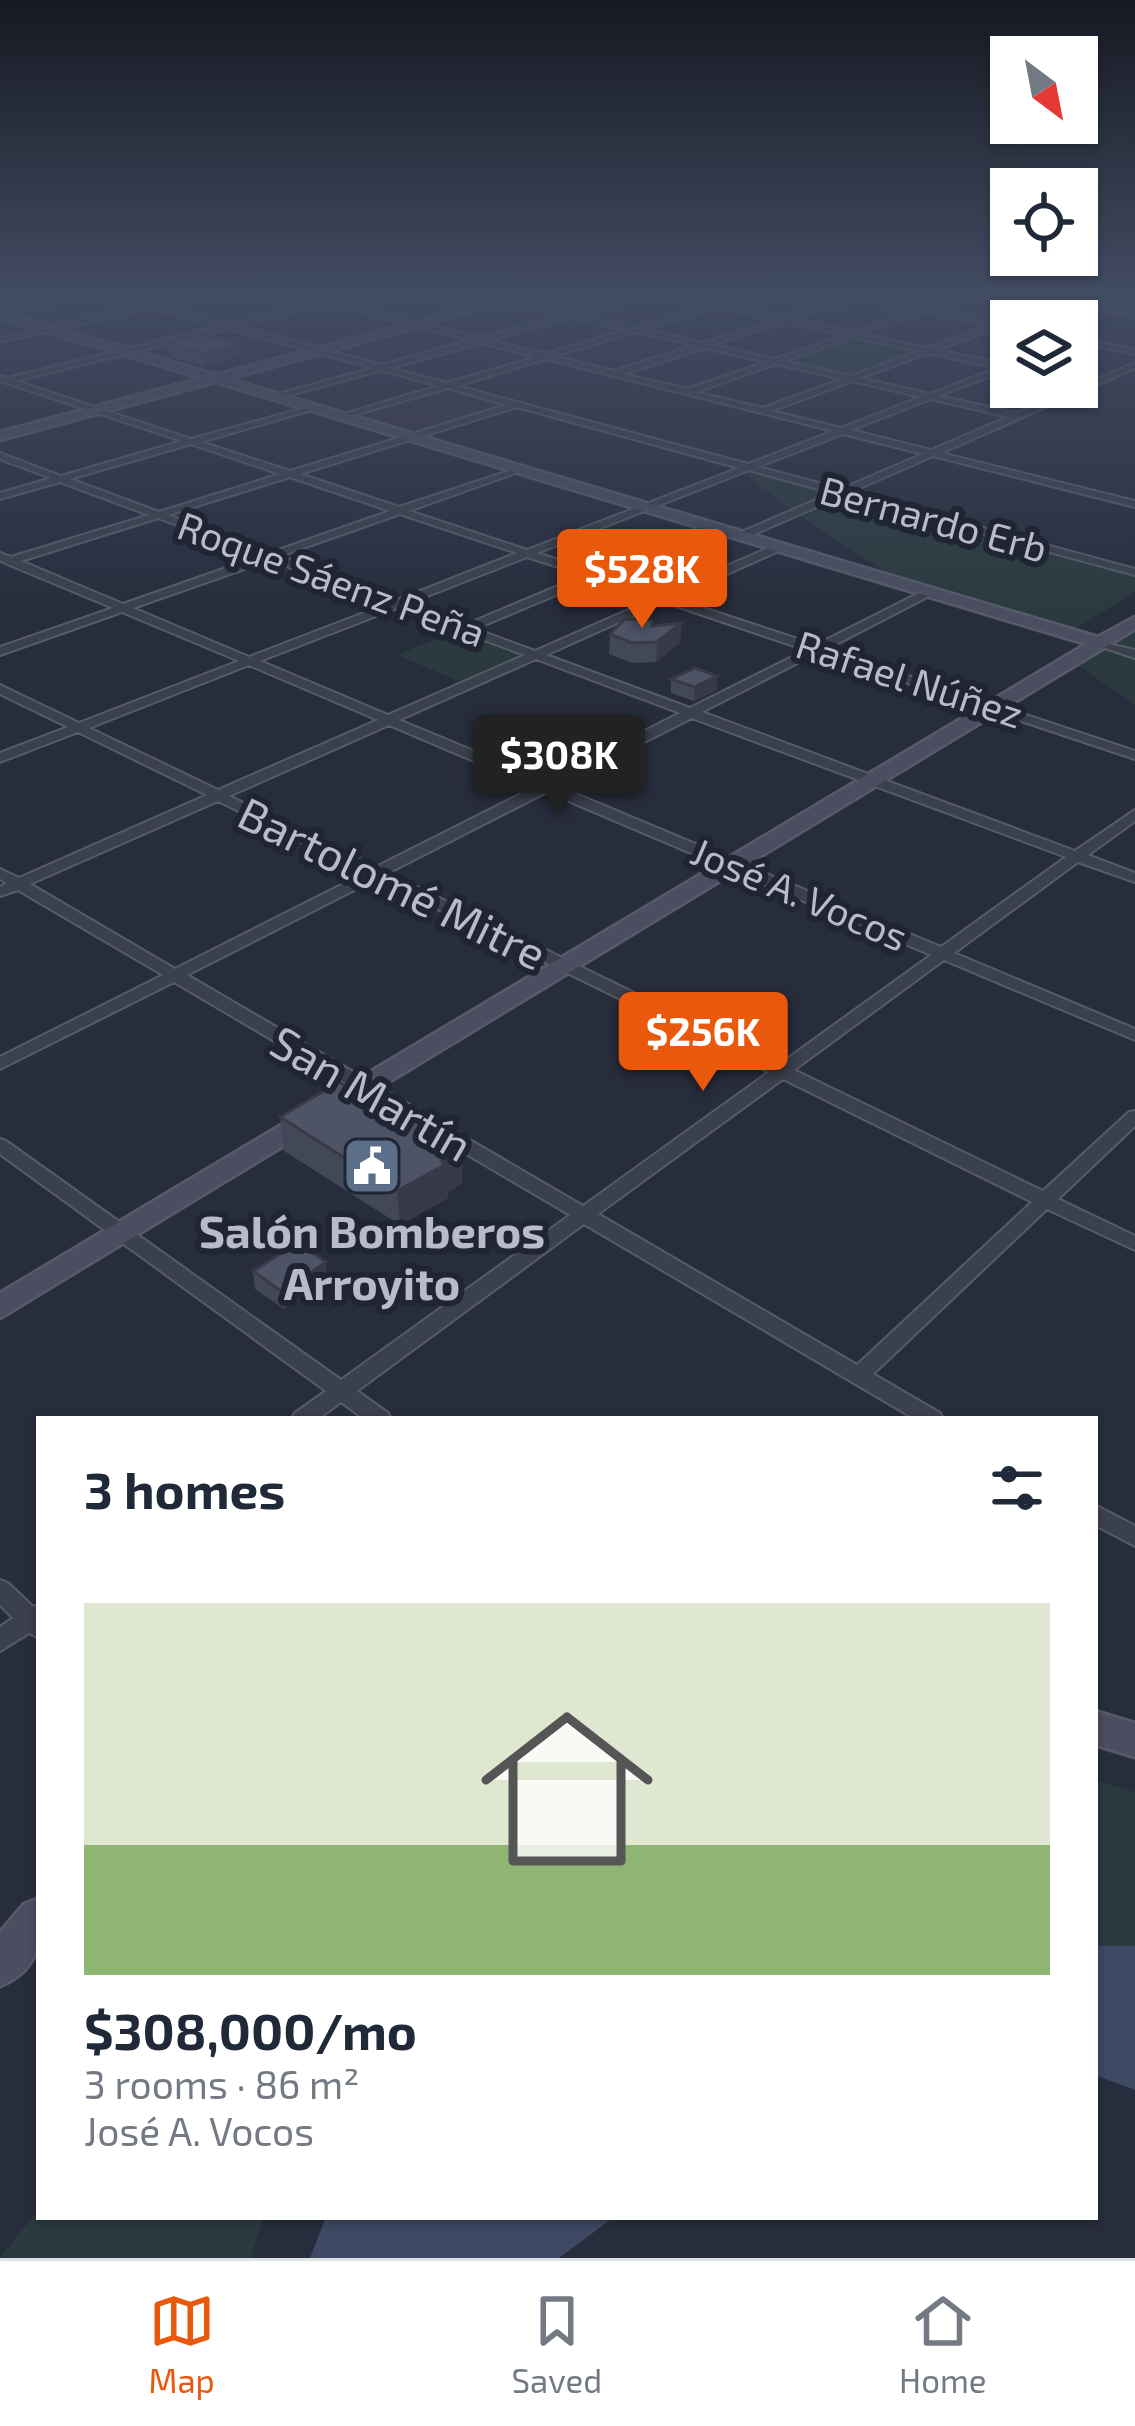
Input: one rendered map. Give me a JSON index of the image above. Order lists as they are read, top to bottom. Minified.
{"streets":{"street":["Bernardo Erb","Roque Sáenz Peña","Rafael Núñez","Bartolomé Mitre","José A. Vocos","San Martín"]},"places":{"public building":["Salón Bomberos Arroyito"]},"north":"bottom right","page":{"price":["$528K","$308K","$256K"],"heading":"3 homes","list":[{"name":"$308,000/mo","note":"3 rooms · 86 m² · José A. Vocos"}],"tabs":["Map","Saved","Home"]}}
